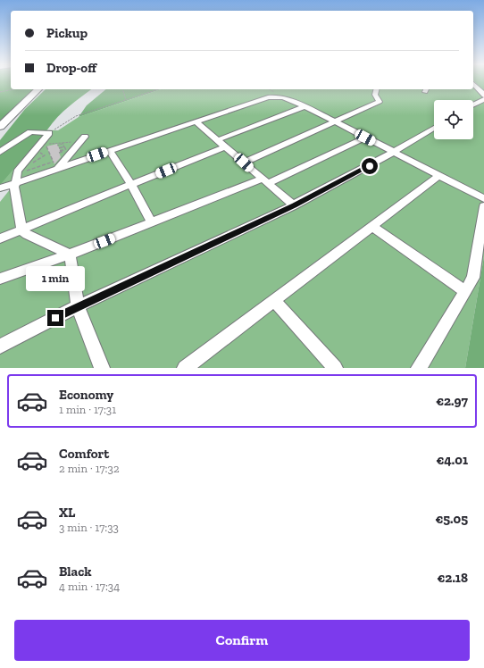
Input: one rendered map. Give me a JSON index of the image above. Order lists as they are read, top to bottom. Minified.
{"page":{"banner":["Pickup","Drop-off"],"bubble":"1 min","list":[{"name":"Economy","note":"1 min · 17:31","value":"€2.97"},{"name":"Comfort","note":"2 min · 17:32","value":"€4.01"},{"name":"XL","note":"3 min · 17:33","value":"€5.05"},{"name":"Black","note":"4 min · 17:34","value":"€2.18"}],"buttons":"Confirm"}}
